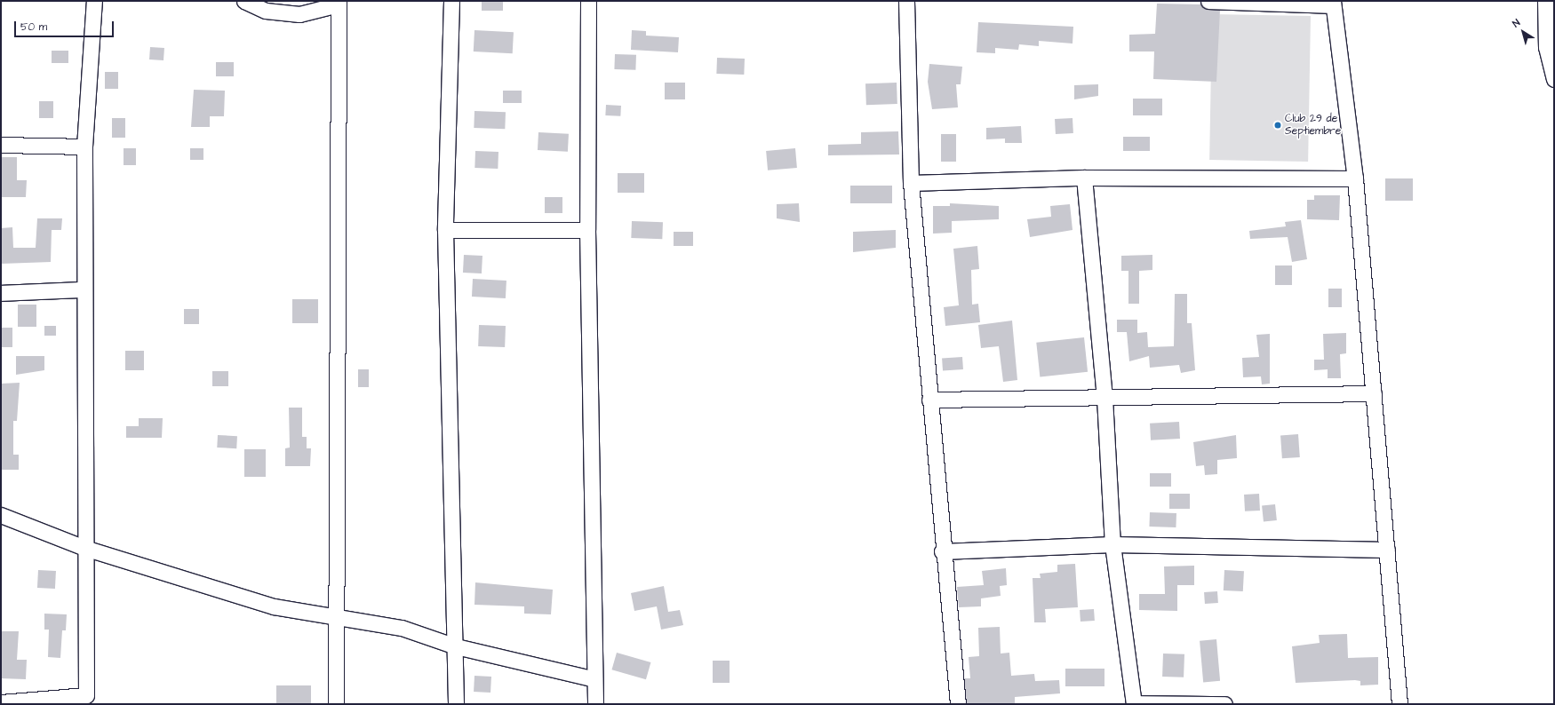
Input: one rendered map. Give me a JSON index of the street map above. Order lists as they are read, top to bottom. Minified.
{"places":["Club 29 de Septiembre"],"scale_bar":"50 m","north":"top left"}
